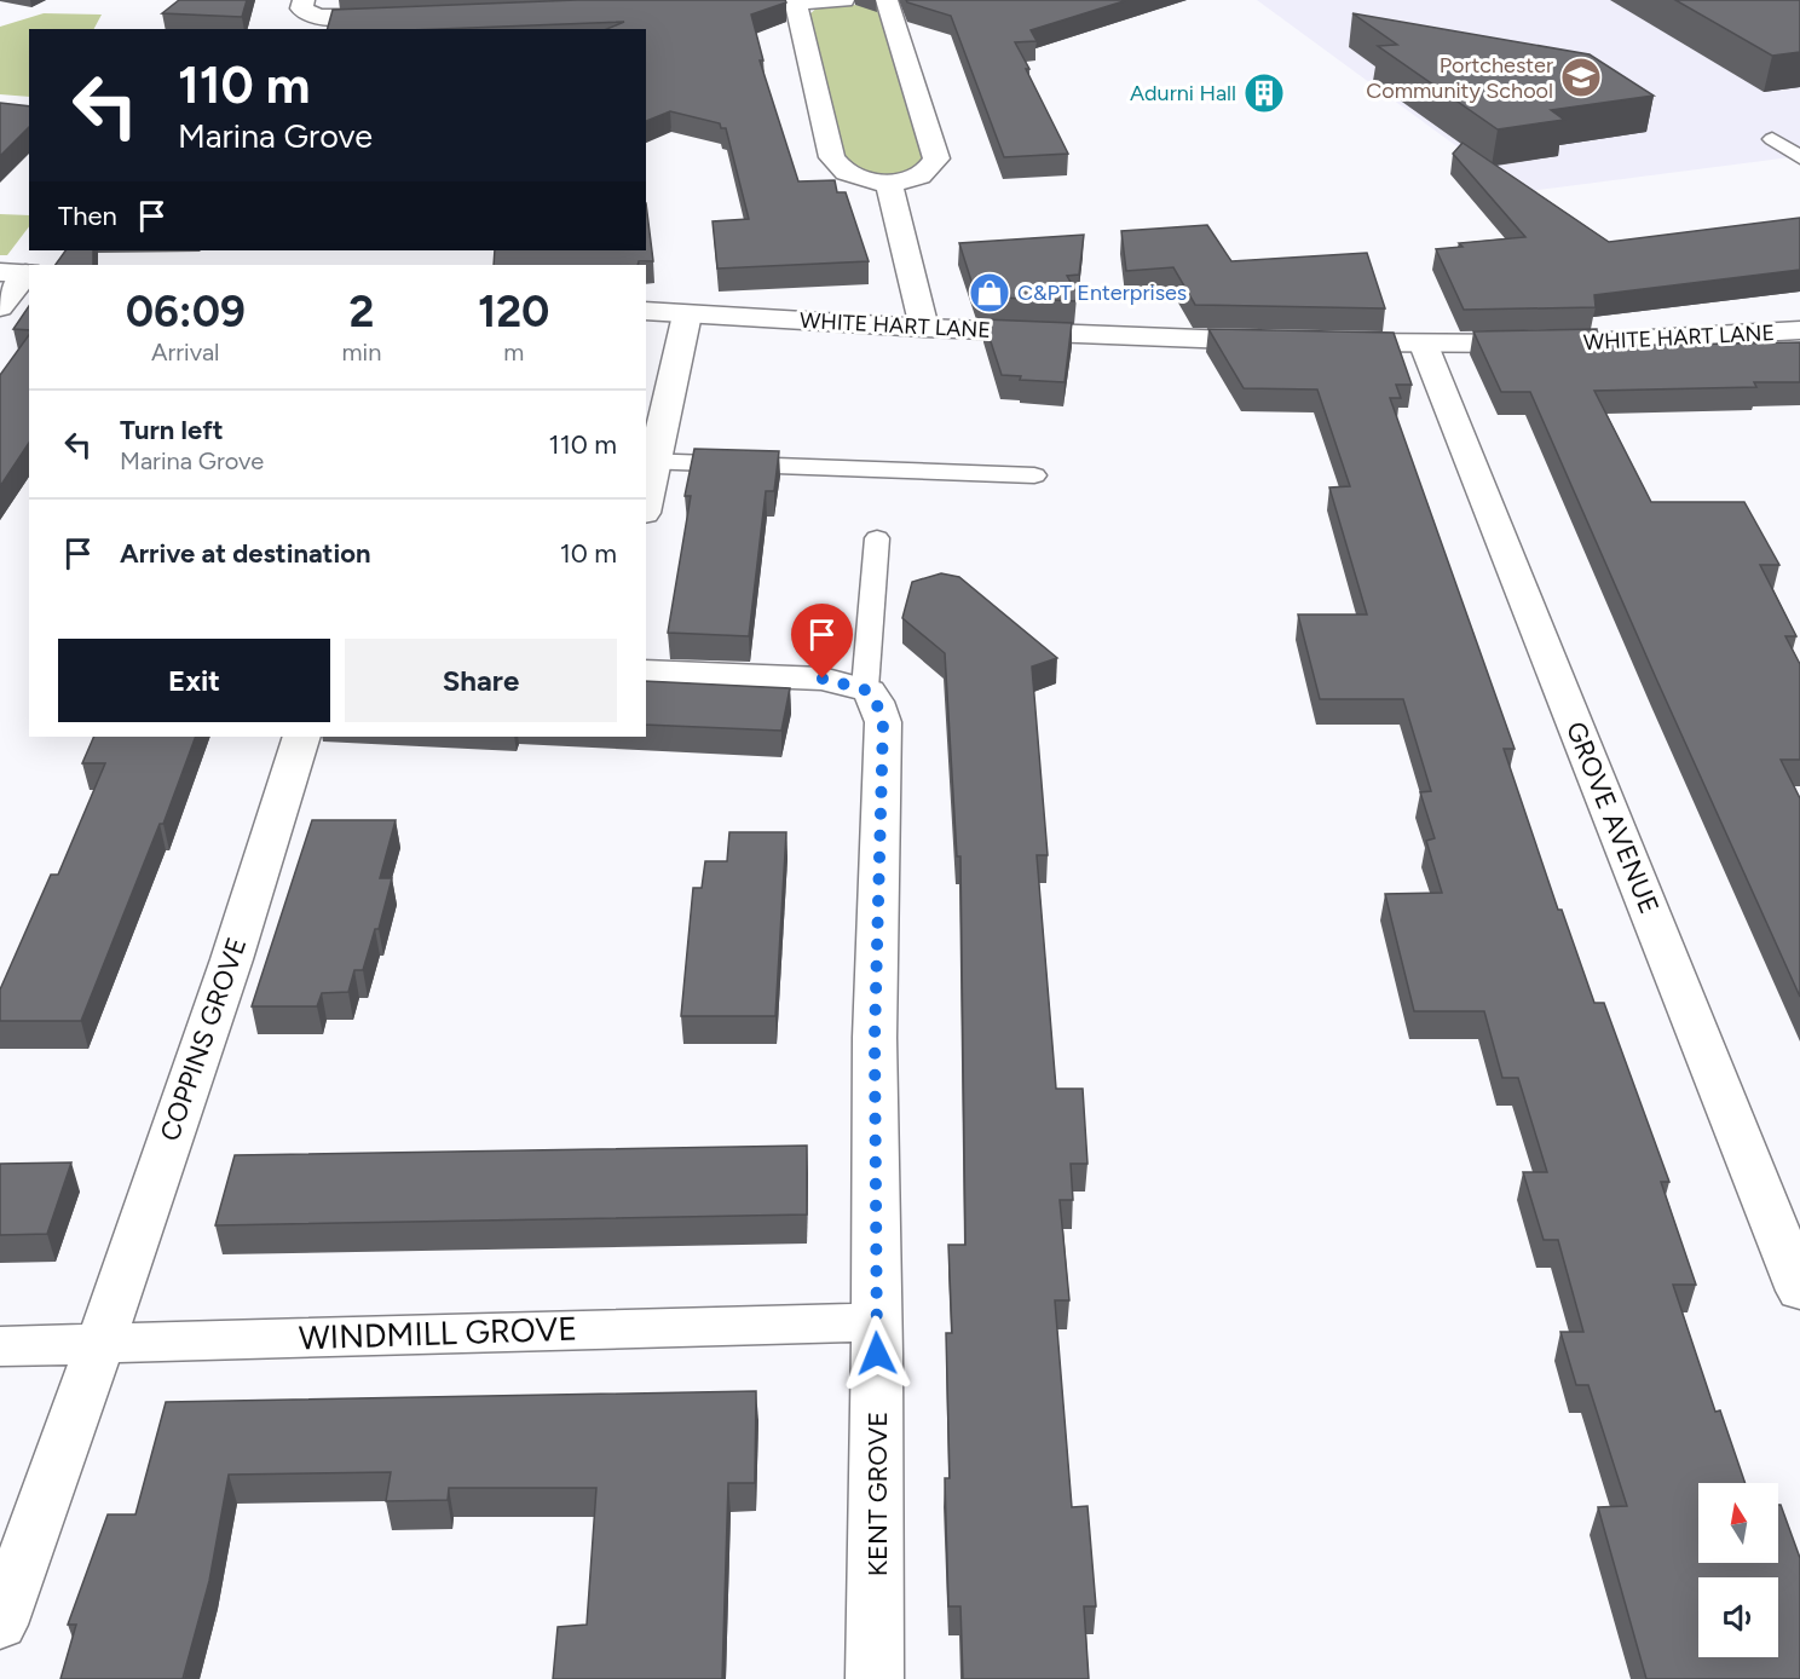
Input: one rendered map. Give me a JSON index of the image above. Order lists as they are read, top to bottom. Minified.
{"streets":{"street":["WHITE HART LANE","GROVE AVENUE","COPPINS GROVE","WINDMILL GROVE","KENT GROVE"]},"crossings":[["WHITE HART LANE","GROVE AVENUE"],["COPPINS GROVE","WINDMILL GROVE"],["WINDMILL GROVE","KENT GROVE"]],"places":{"school or university":["Portchester Community School"],"building":["Adurni Hall"],"shop":["C&PT Enterprises"]},"north":"top","page":{"turn":["110 m","Marina Grove"],"then":"Then","eta":["06:09","Arrival","2","min","120","m"],"list":[{"name":"Turn left","note":"Marina Grove","value":"110 m"},{"name":"Arrive at destination","value":"10 m"}],"buttons":["Exit","Share"]}}
